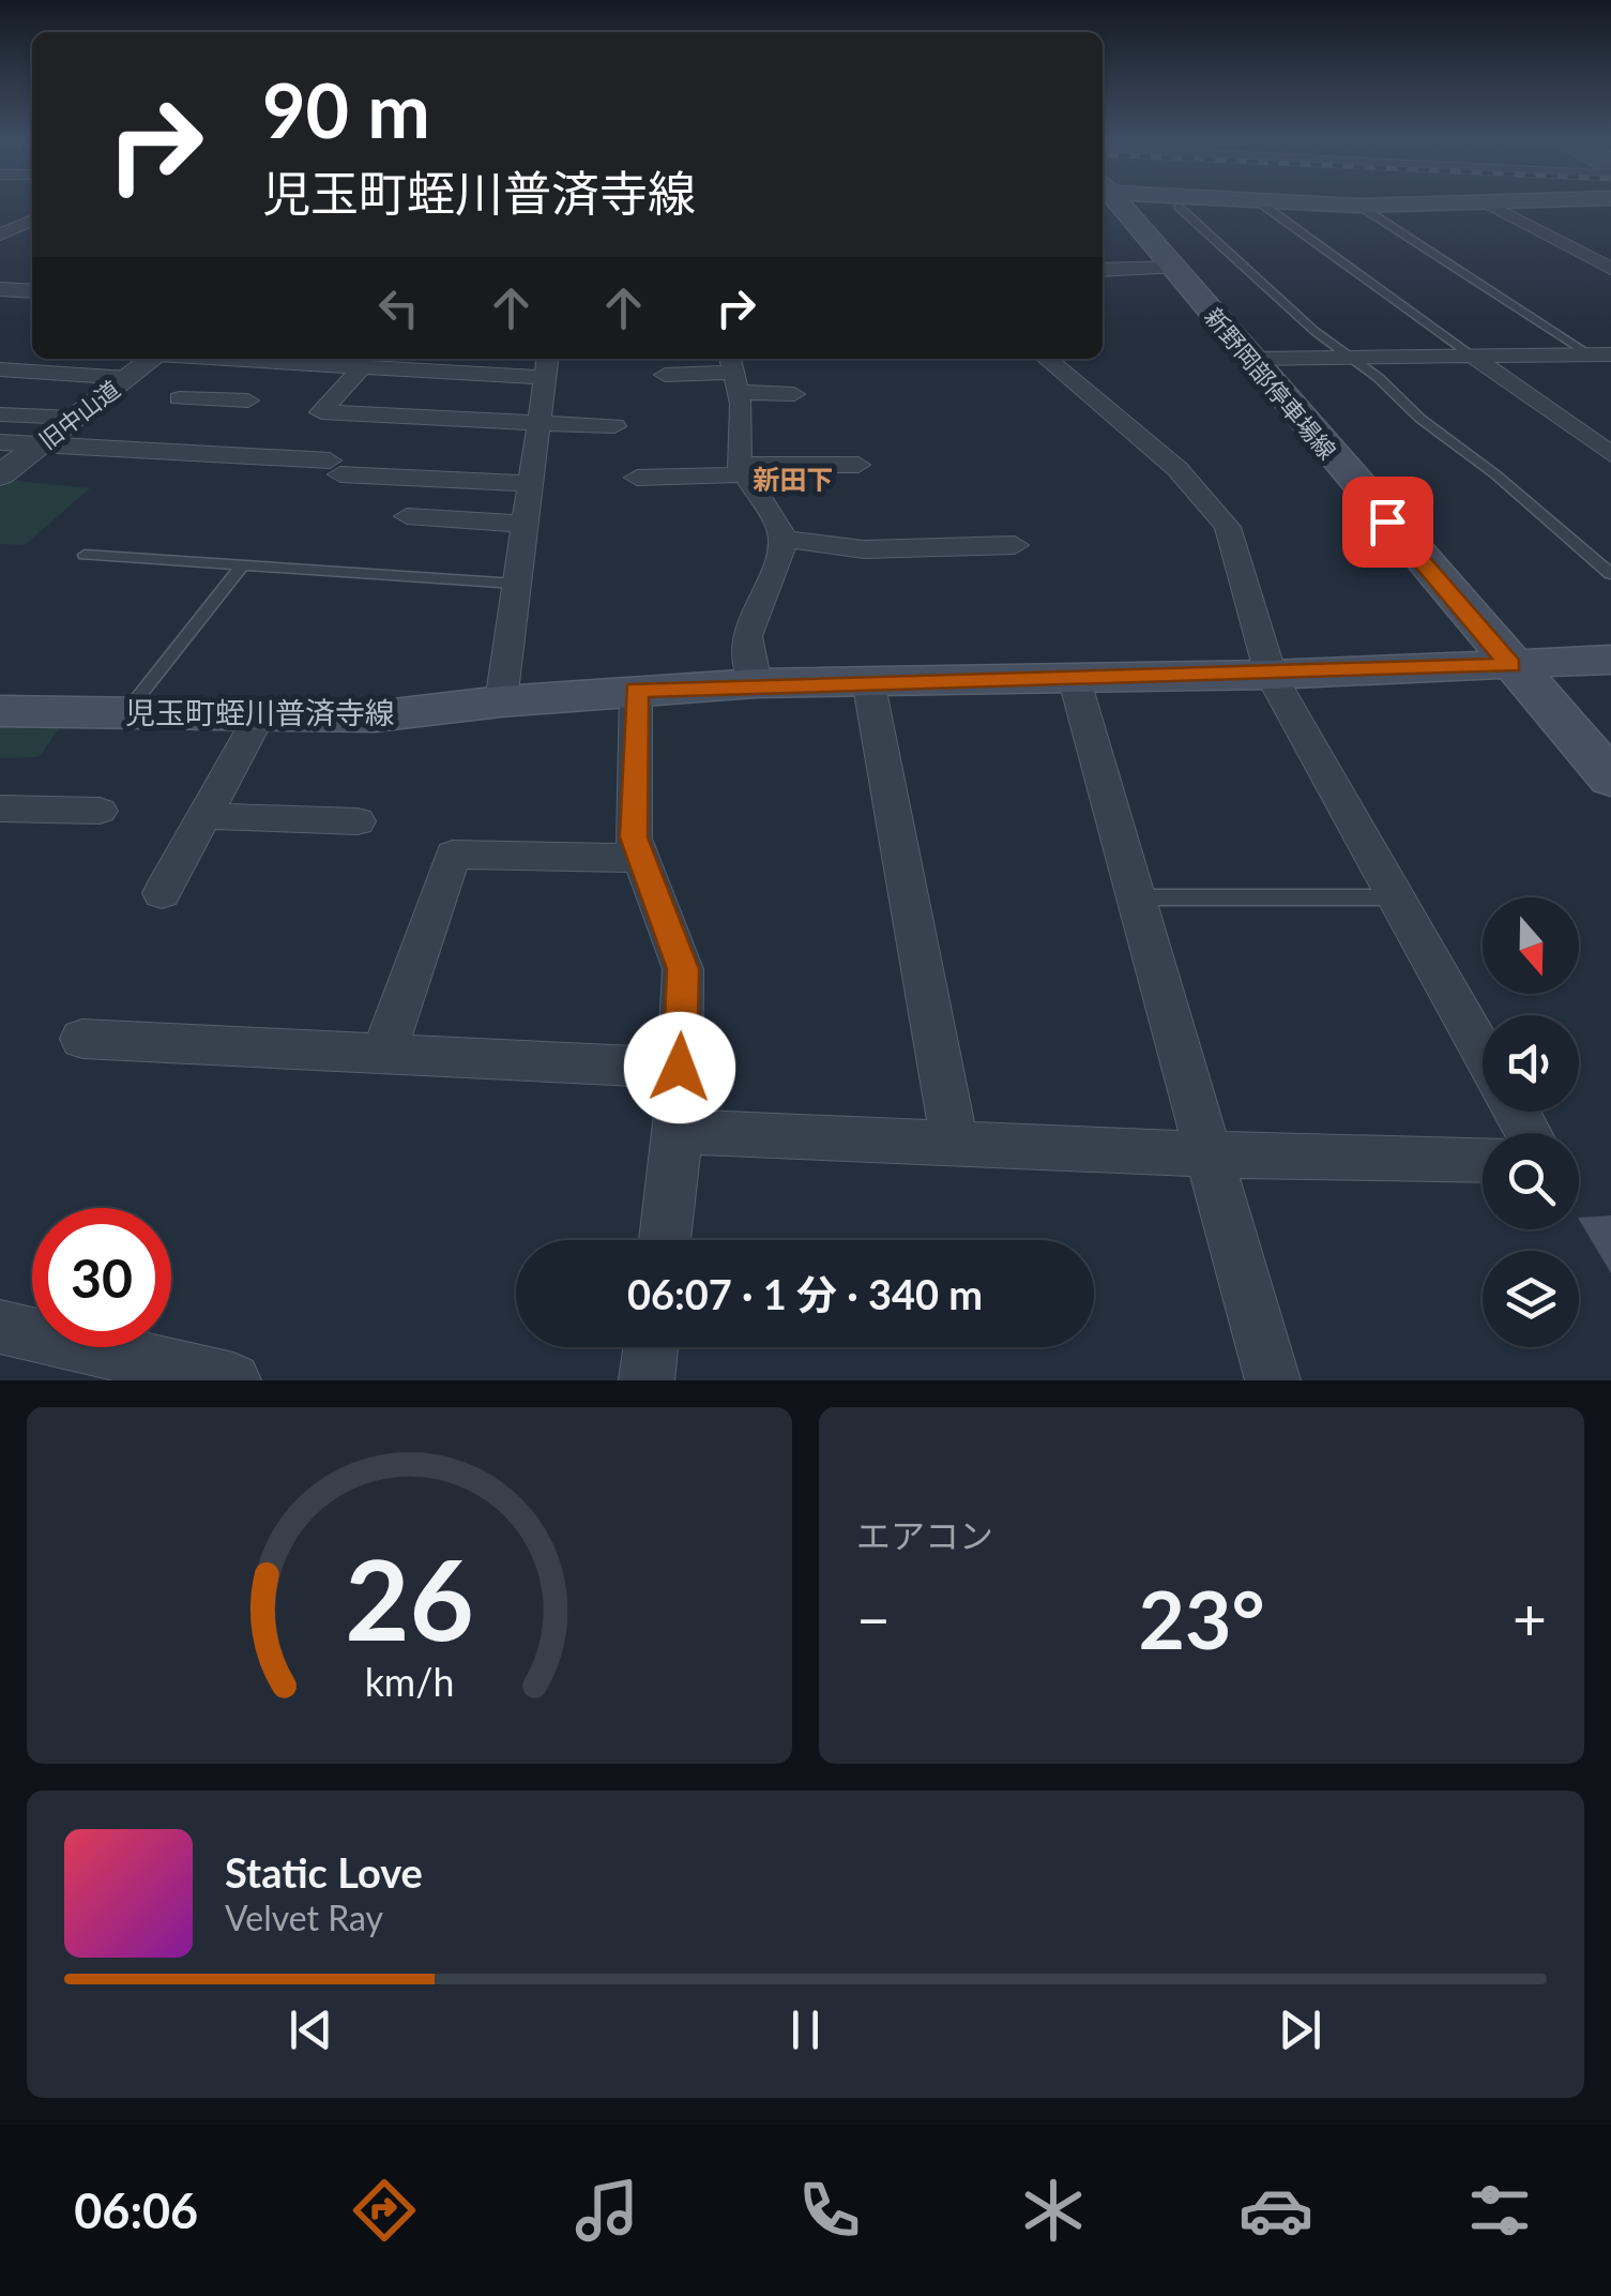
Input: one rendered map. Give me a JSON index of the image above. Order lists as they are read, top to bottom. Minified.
{"streets":{"main road":["新野岡部停車場線","児玉町蛭川普済寺線"],"street":["旧中山道"]},"crossings":[["新野岡部停車場線","児玉町蛭川普済寺線"]],"districts":["新田下"],"north":"bottom","page":{"turn":["90 m","児玉町蛭川普済寺線"],"limit":"30","trip":"06:07 · 1 分 · 340 m","tile":"エアコン","heat":["−","23°","+"],"song":["Static Love","Velvet Ray"],"tabs":"06:06","gauge":["26","km/h"]}}
